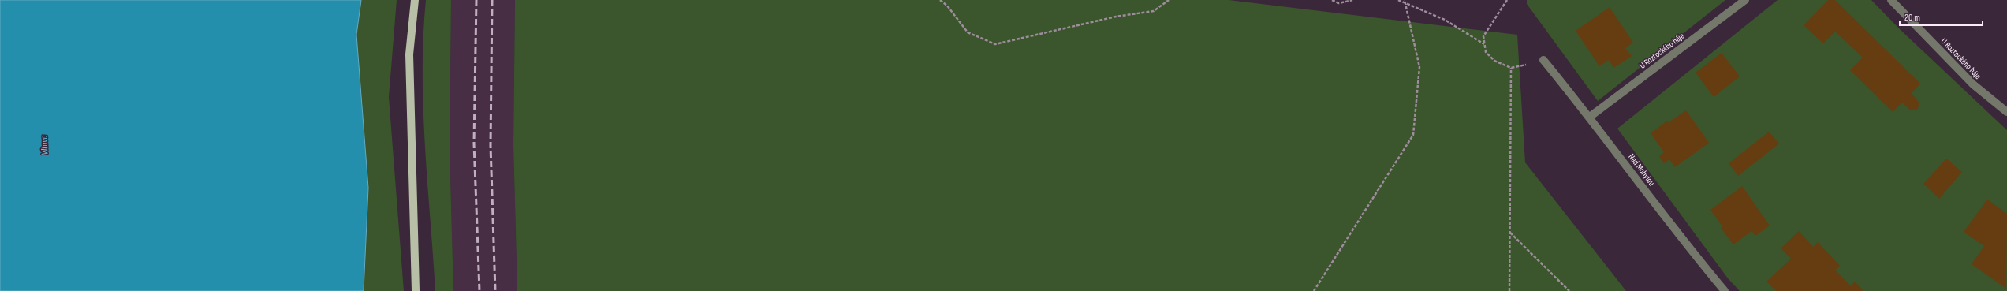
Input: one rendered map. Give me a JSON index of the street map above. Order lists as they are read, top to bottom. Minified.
{"streets":{"street":["U Roztockého háje","Nad Mohylou"]},"crossings":[["U Roztockého háje","Nad Mohylou"]],"water":["Vltava"],"scale_bar":"20 m"}
